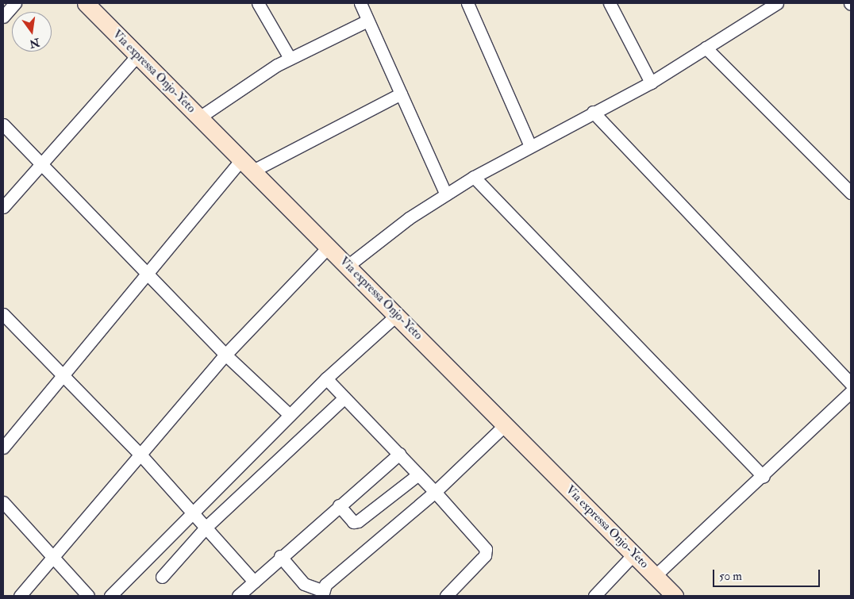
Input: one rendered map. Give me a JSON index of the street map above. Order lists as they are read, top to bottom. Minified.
{"streets":{"main road":["Via expressa Onjo-Yeto"]},"scale_bar":"50 m","north":"bottom"}
